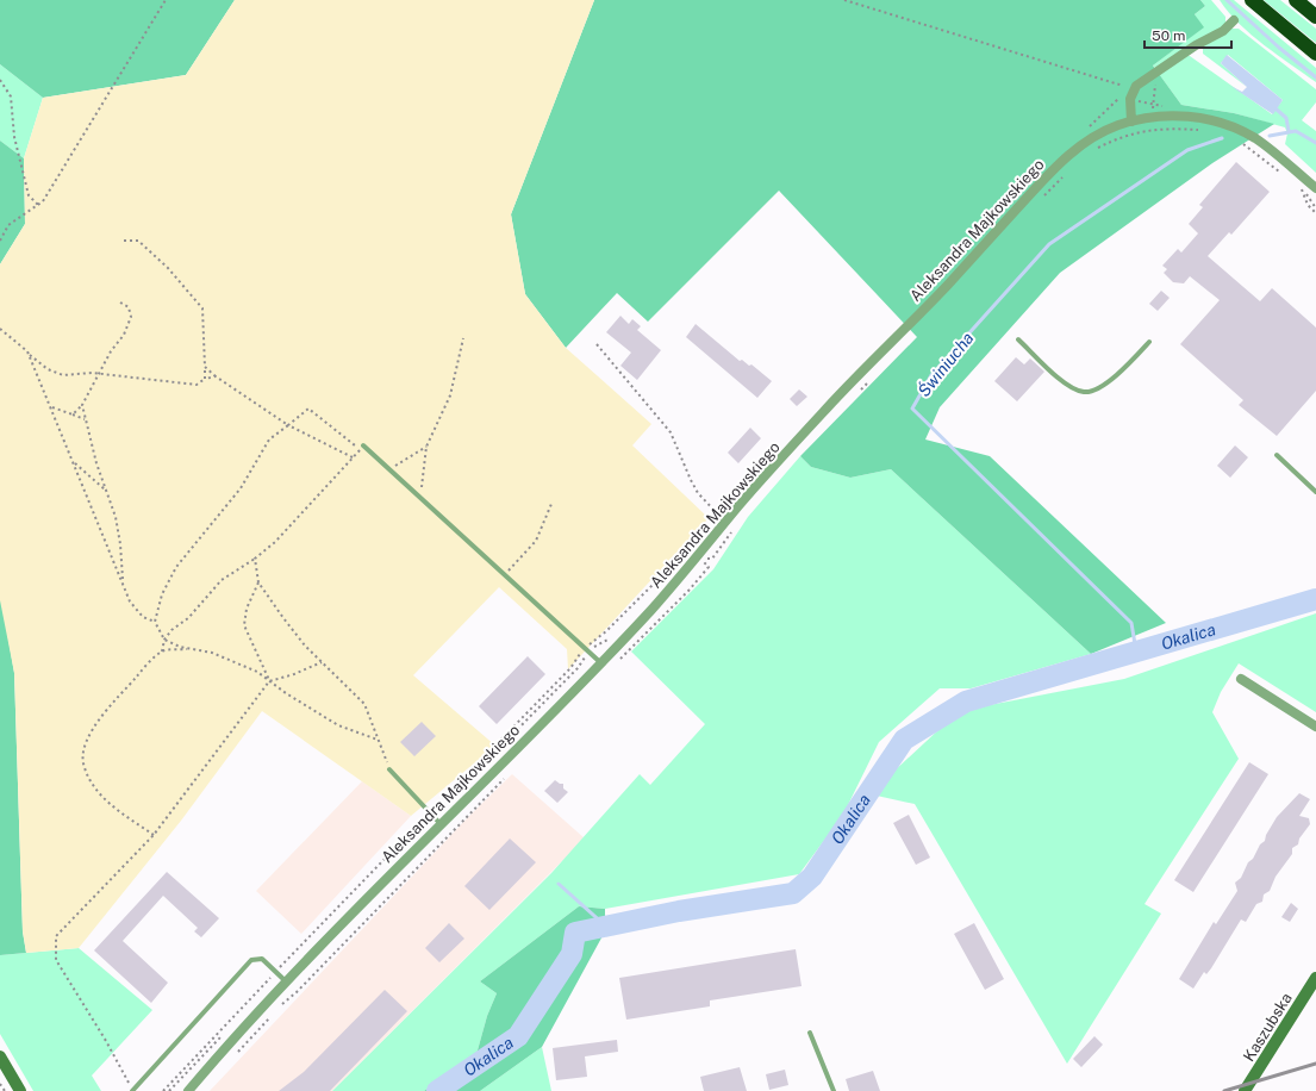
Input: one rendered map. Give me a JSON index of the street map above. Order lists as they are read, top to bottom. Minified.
{"streets":{"street":["Aleksandra Majkowskiego","Kaszubska"]},"water":["Świniucha","Okalica"],"scale_bar":"50 m"}
